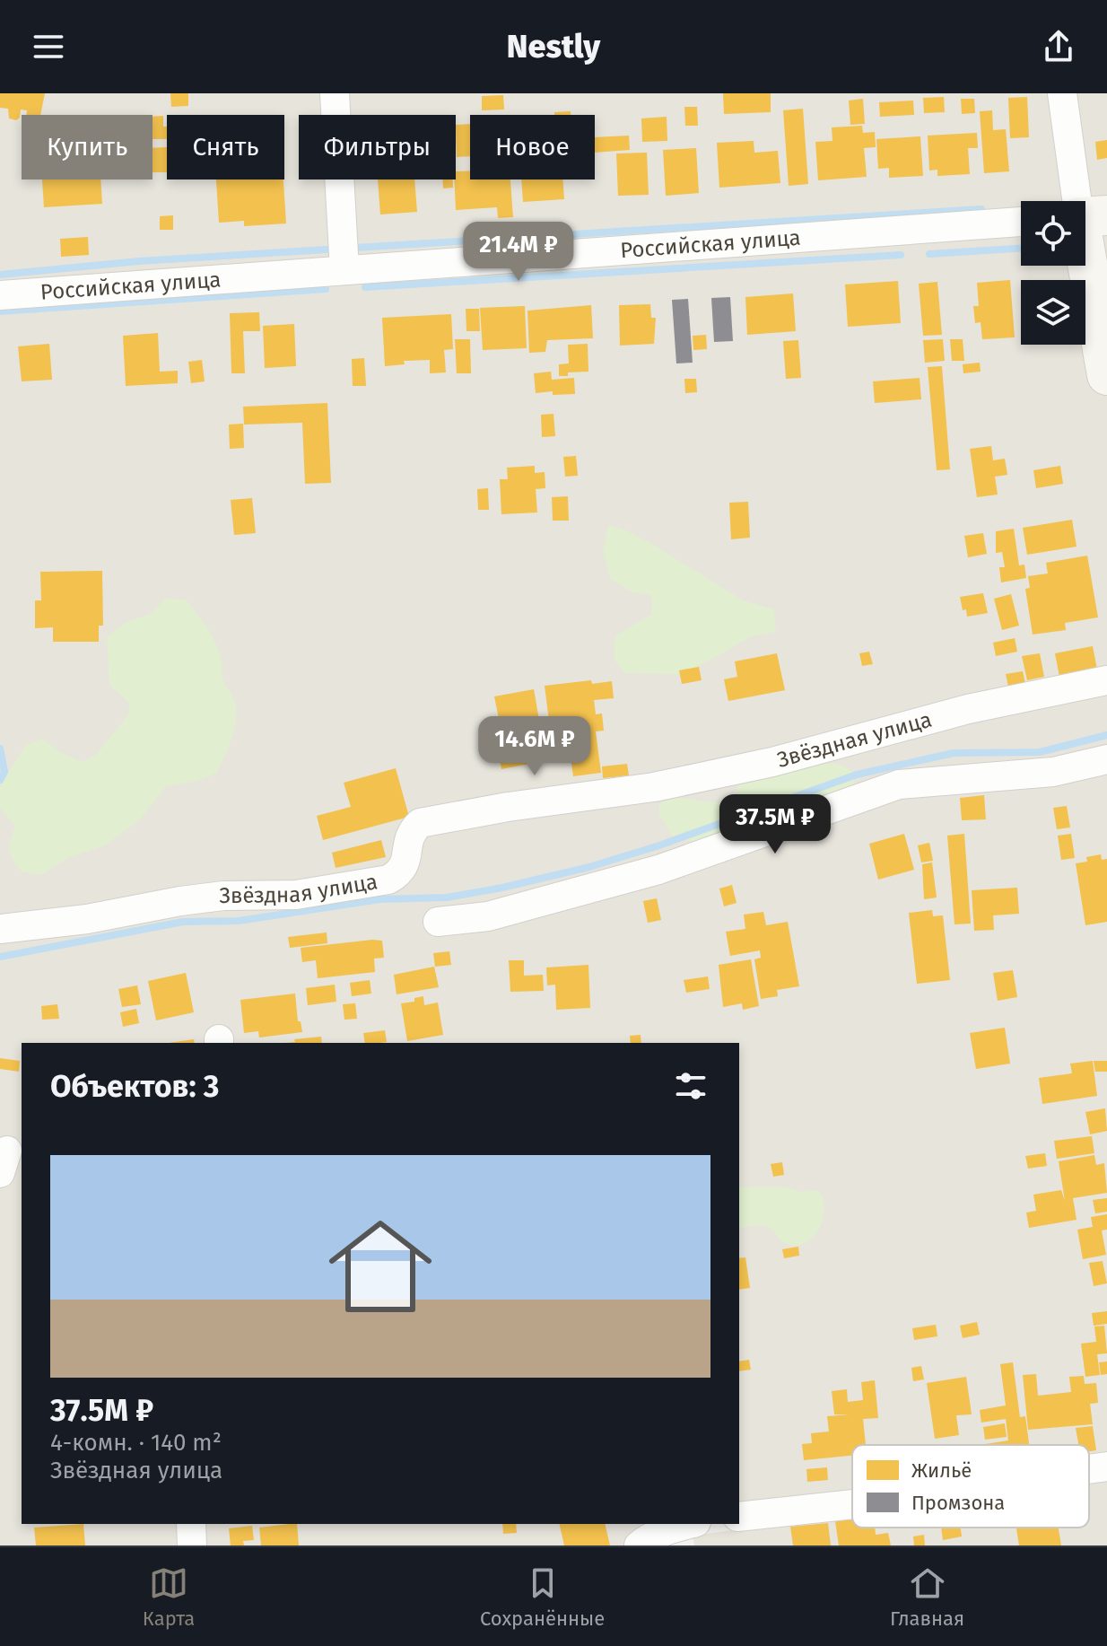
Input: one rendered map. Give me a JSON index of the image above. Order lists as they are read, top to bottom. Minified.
{"streets":{"street":["Российская улица","Звёздная улица"]},"legend":["Жильё","Промзона"],"page":{"header":"Nestly","chip":["Купить","Снять","Фильтры","Новое"],"price":["21.4M ₽","14.6M ₽","37.5M ₽"],"heading":"Объектов: 3","list":[{"name":"37.5M ₽","note":"4-комн. · 140 m² · Звёздная улица"}],"tabs":["Карта","Сохранённые","Главная"]}}
